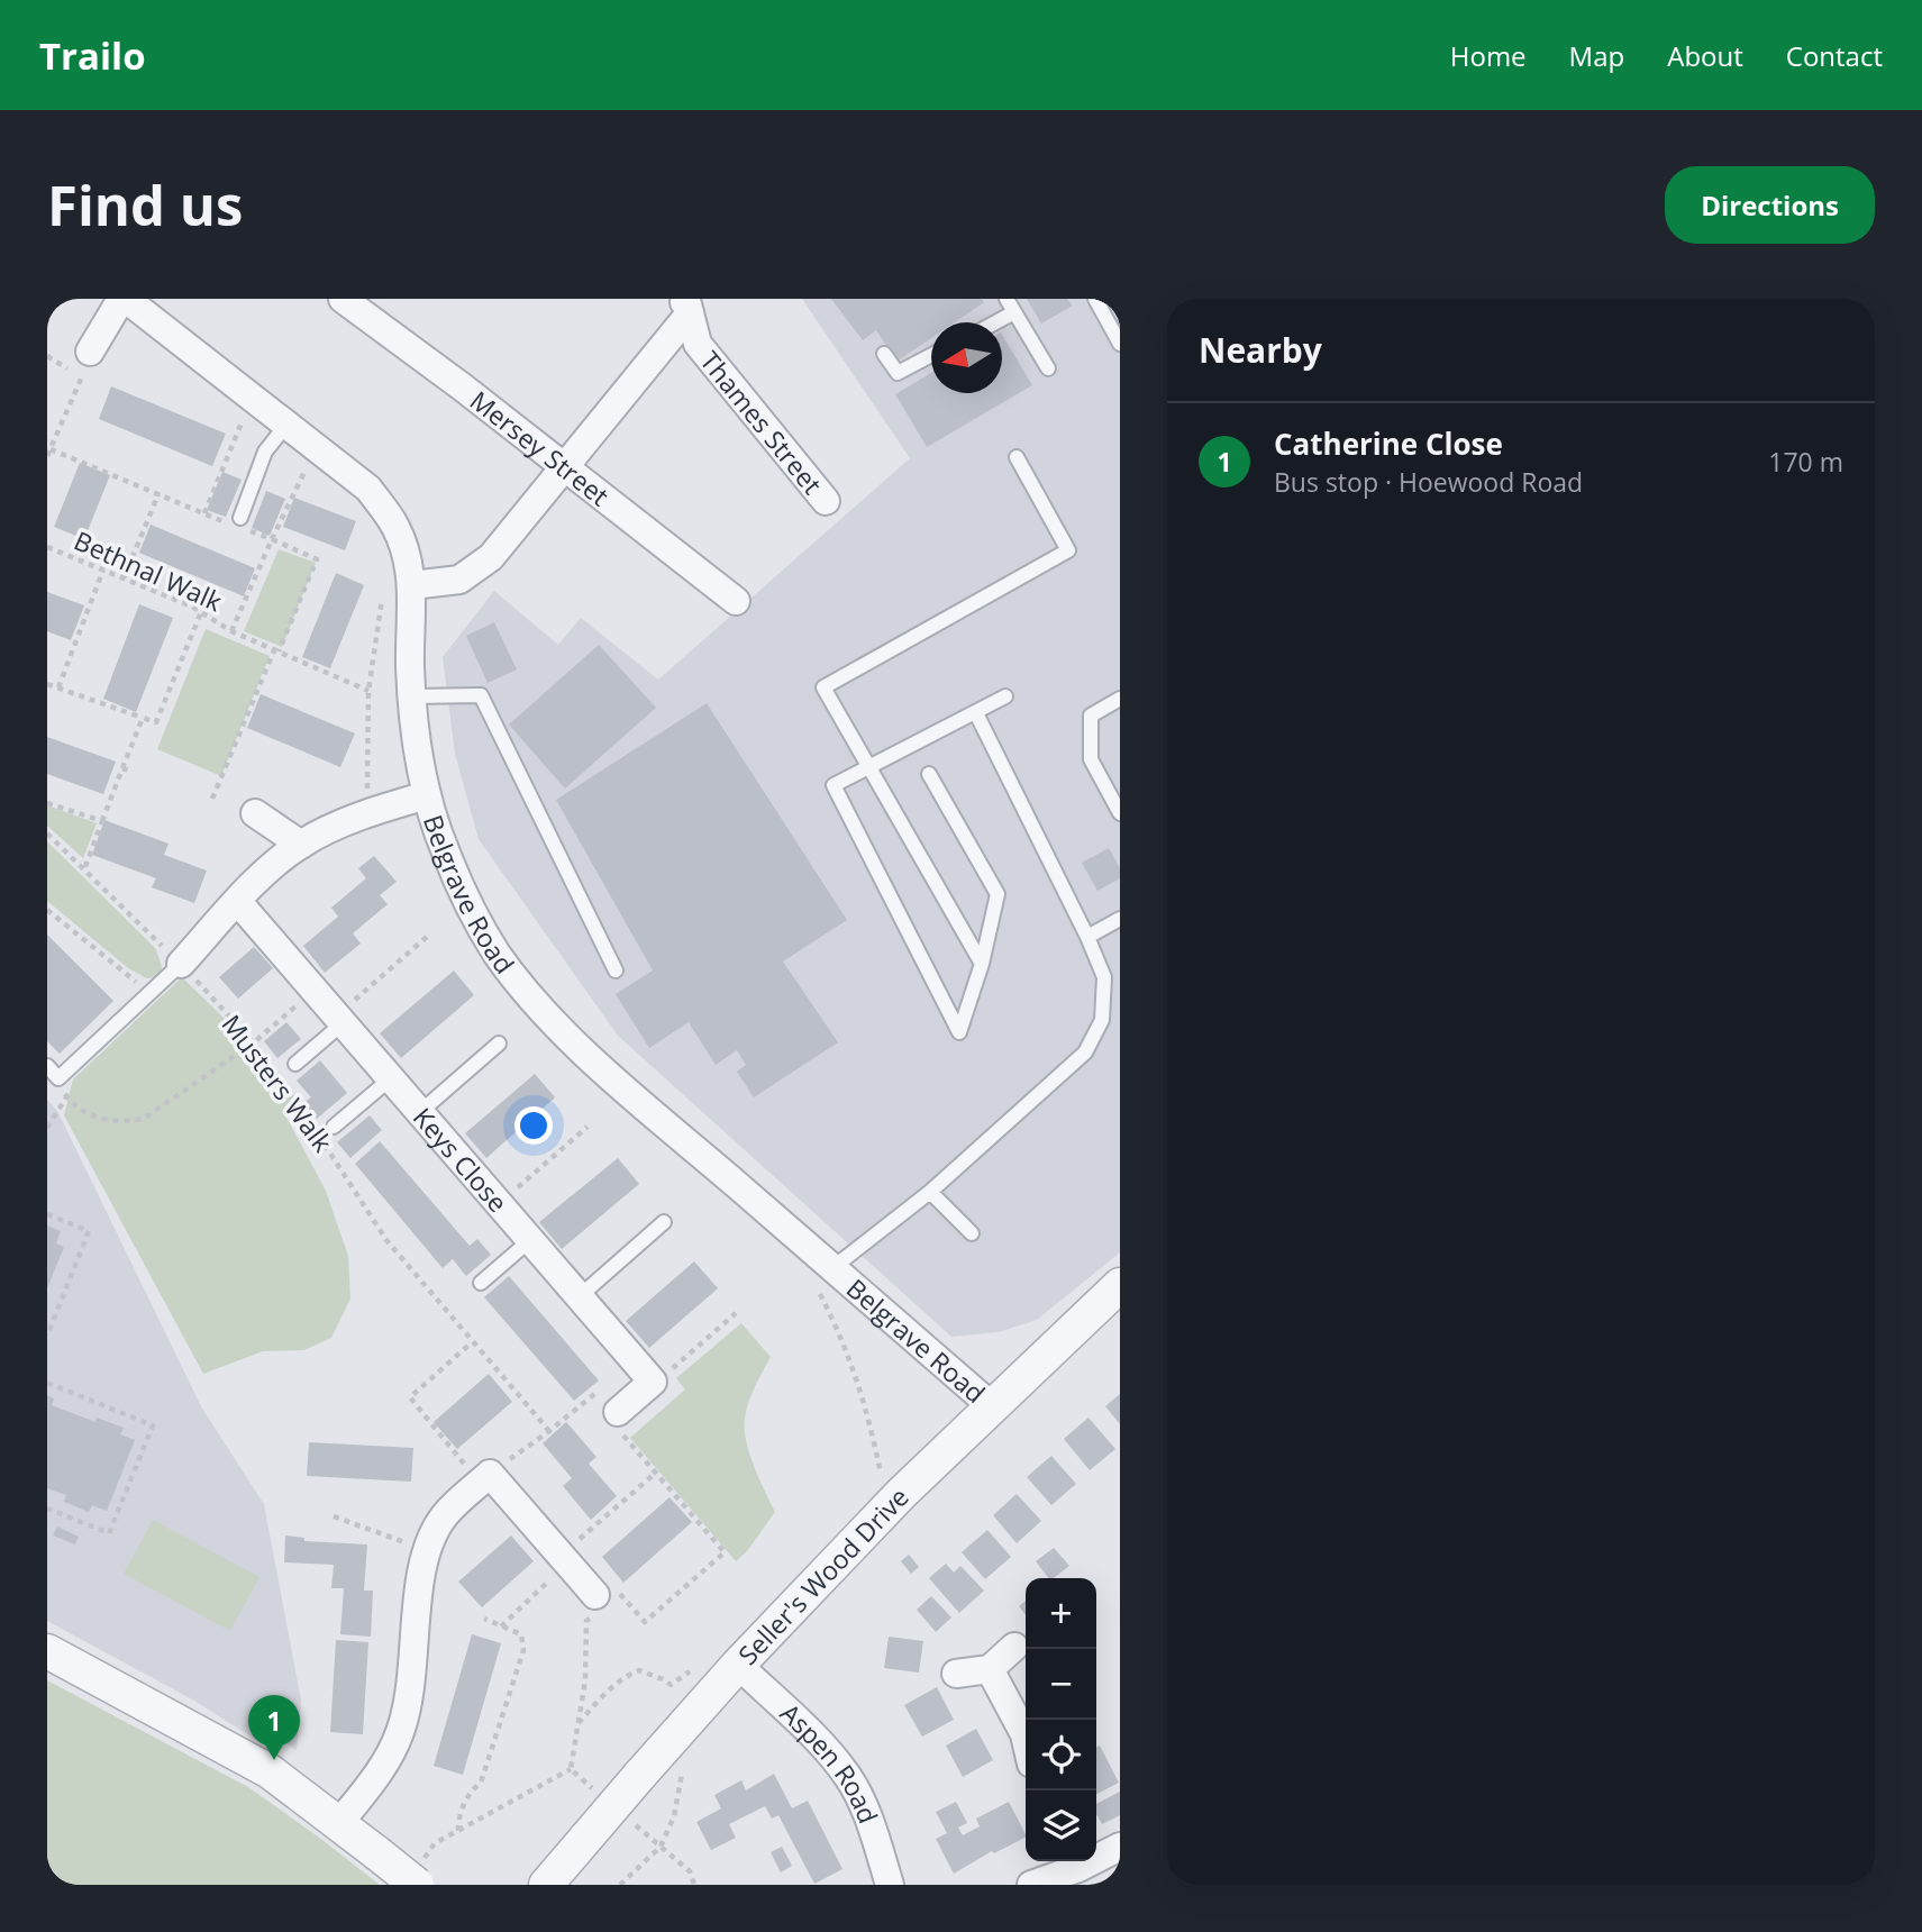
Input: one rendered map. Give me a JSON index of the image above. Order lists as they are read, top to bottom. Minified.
{"streets":{"street":["Thames Street","Mersey Street","Belgrave Road","Keys Close","Seller's Wood Drive","Aspen Road"],"path":["Bethnal Walk","Musters Walk"]},"crossings":[["Bethnal Walk","Belgrave Road"],["Belgrave Road","Seller's Wood Drive"],["Seller's Wood Drive","Aspen Road"]],"north":"left","page":{"header":"Trailo","nav":["Home","Map","About","Contact"],"buttons":"Directions","title":"Find us","heading":"Nearby","list":[{"mark":"1","name":"Catherine Close","note":"Bus stop · Hoewood Road","value":"170 m"}],"map_buttons":["+","−"],"pins":"1"}}
